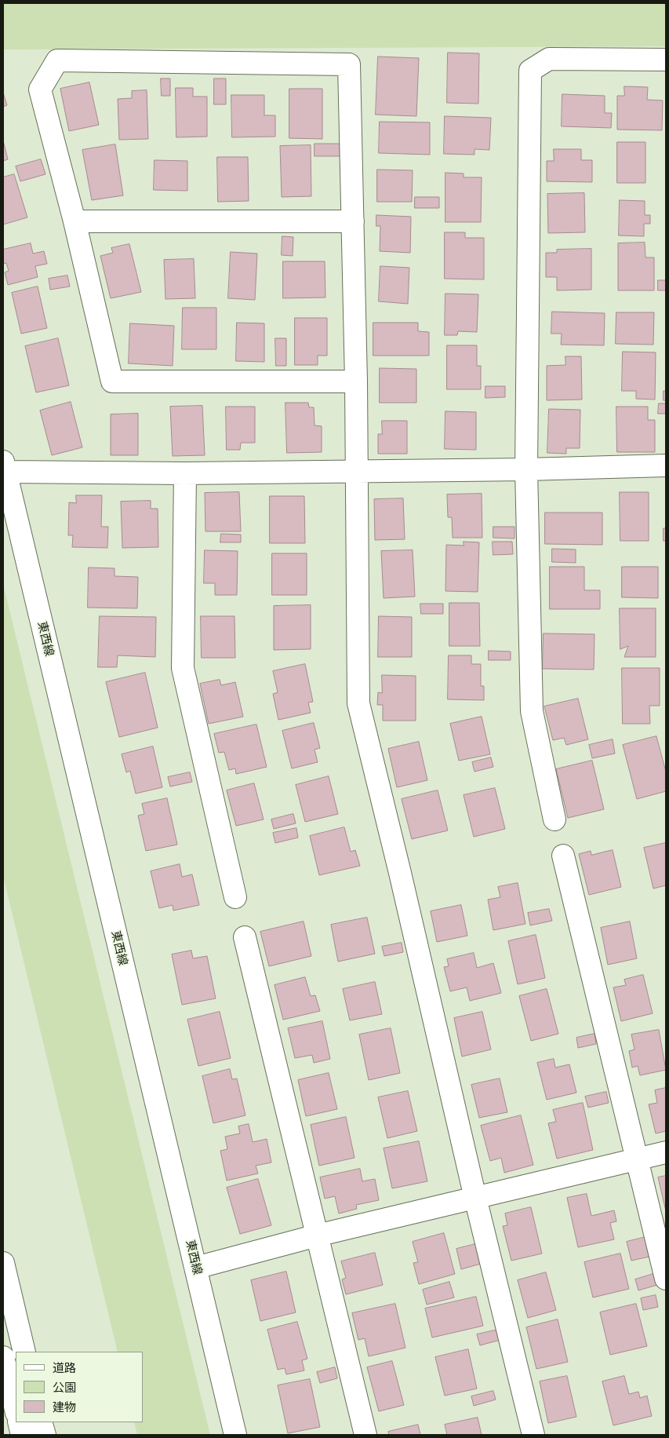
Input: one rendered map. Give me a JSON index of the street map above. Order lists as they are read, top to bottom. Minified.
{"streets":{"main road":["東西線"]},"legend":["道路","公園","建物"]}
